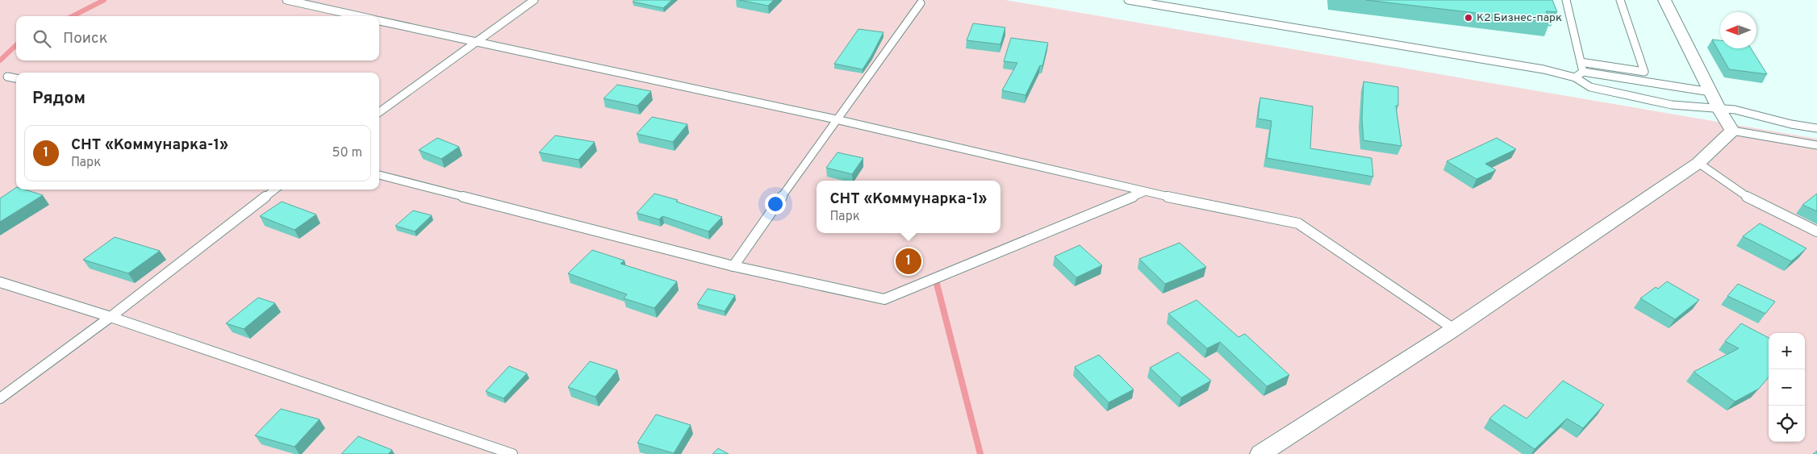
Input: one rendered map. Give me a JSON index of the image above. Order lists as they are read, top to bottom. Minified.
{"places":["К2 Бизнес-парк"],"north":"left","page":{"search":"Поиск","heading":"Рядом","list":[{"mark":"1","name":"СНТ «Коммунарка-1»","note":"Парк","value":"50 m"}],"popup":["СНТ «Коммунарка-1»","Парк"],"pins":"1","map_buttons":["+","−"]}}
